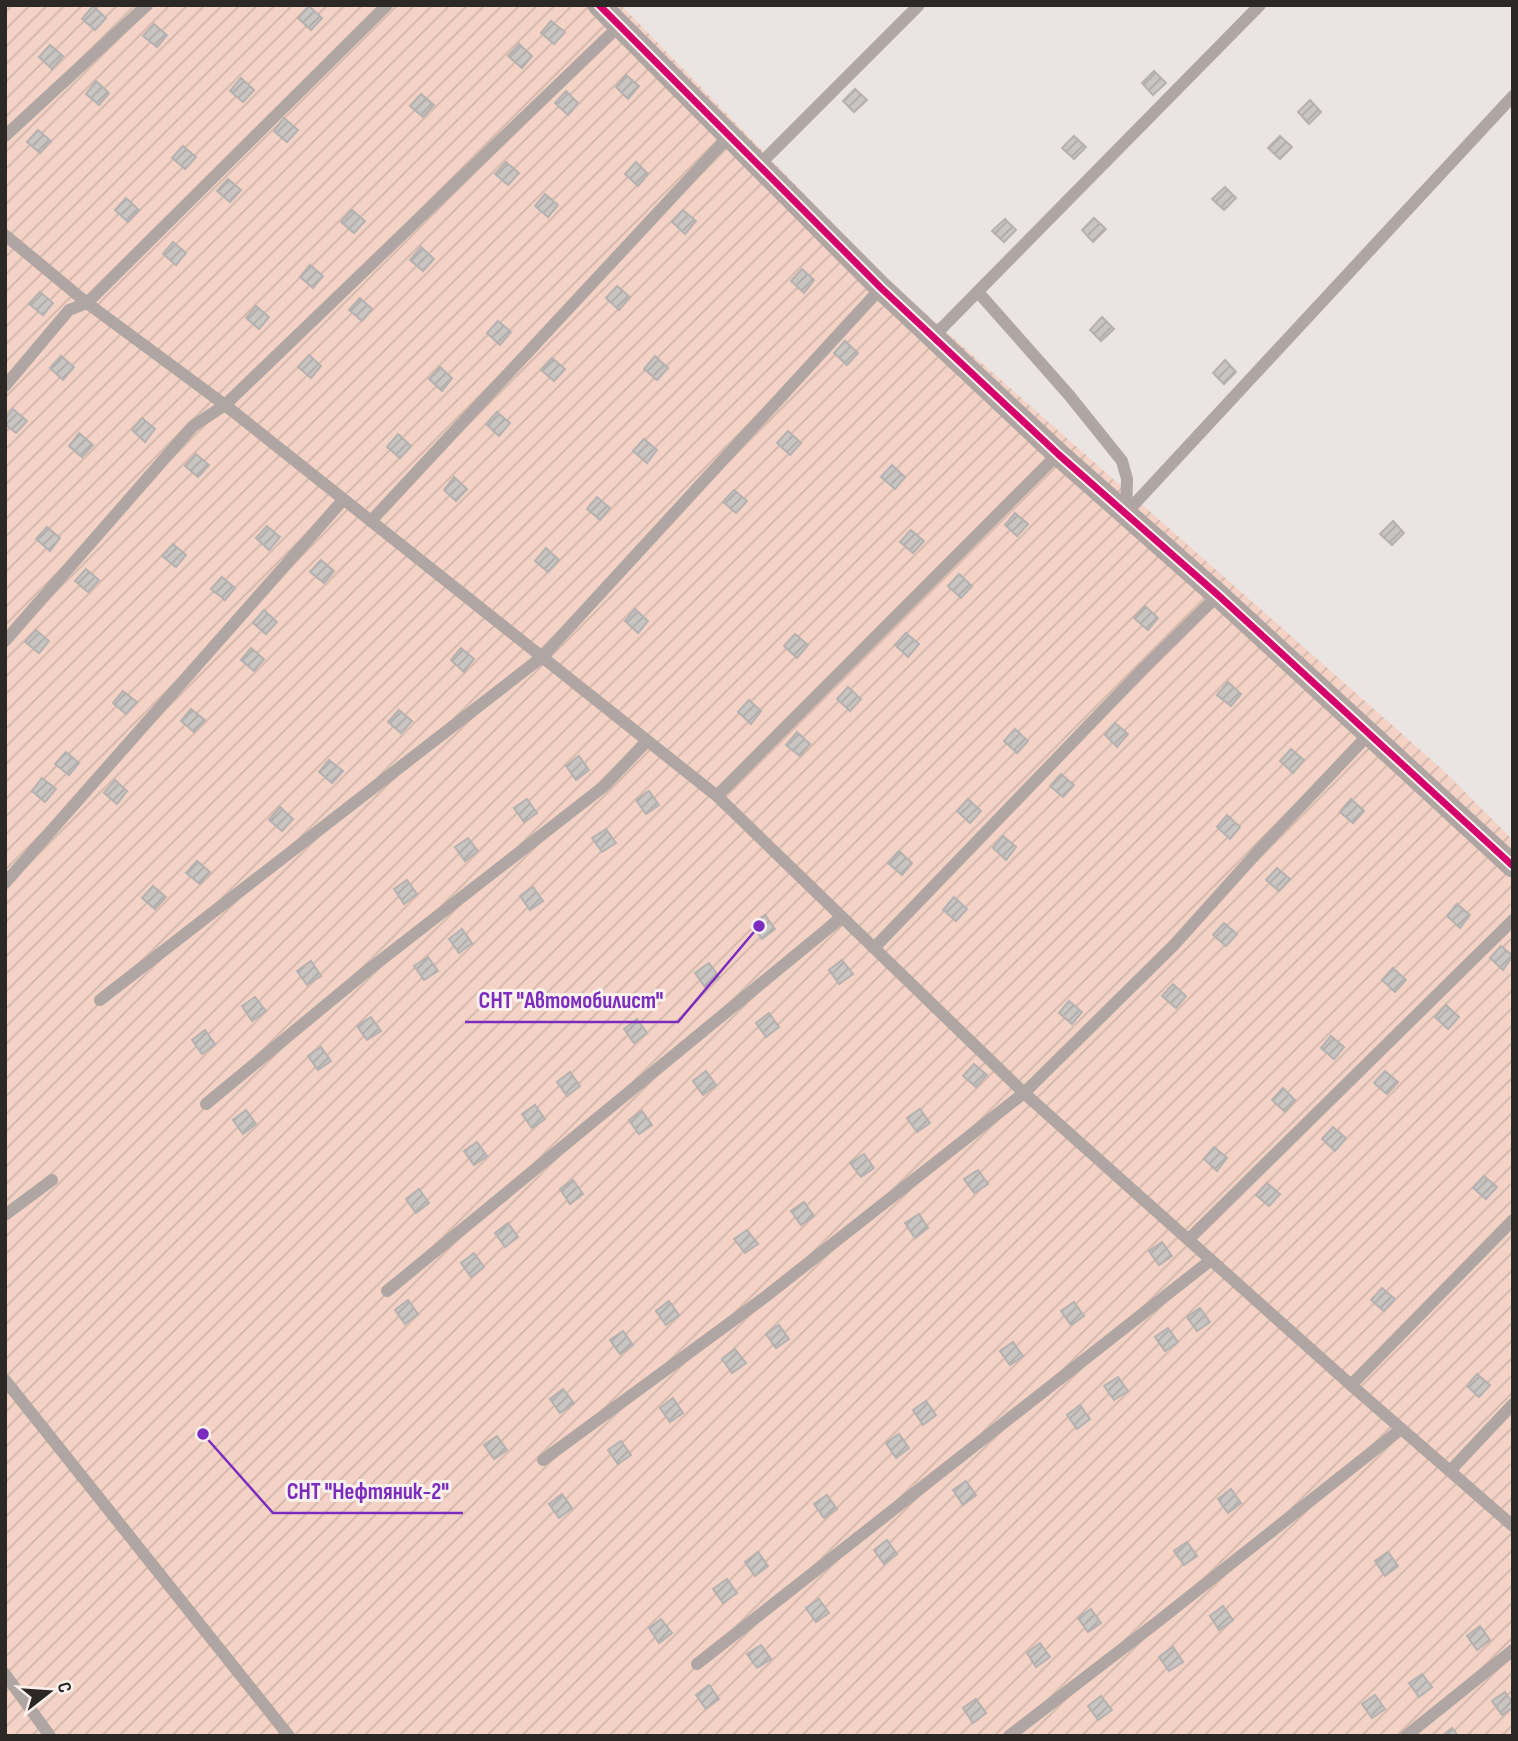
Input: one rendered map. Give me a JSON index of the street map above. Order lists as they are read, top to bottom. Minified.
{"places":["СНТ \"Автомобилист\"","СНТ \"Нефтяник-2\""],"north":"right"}
